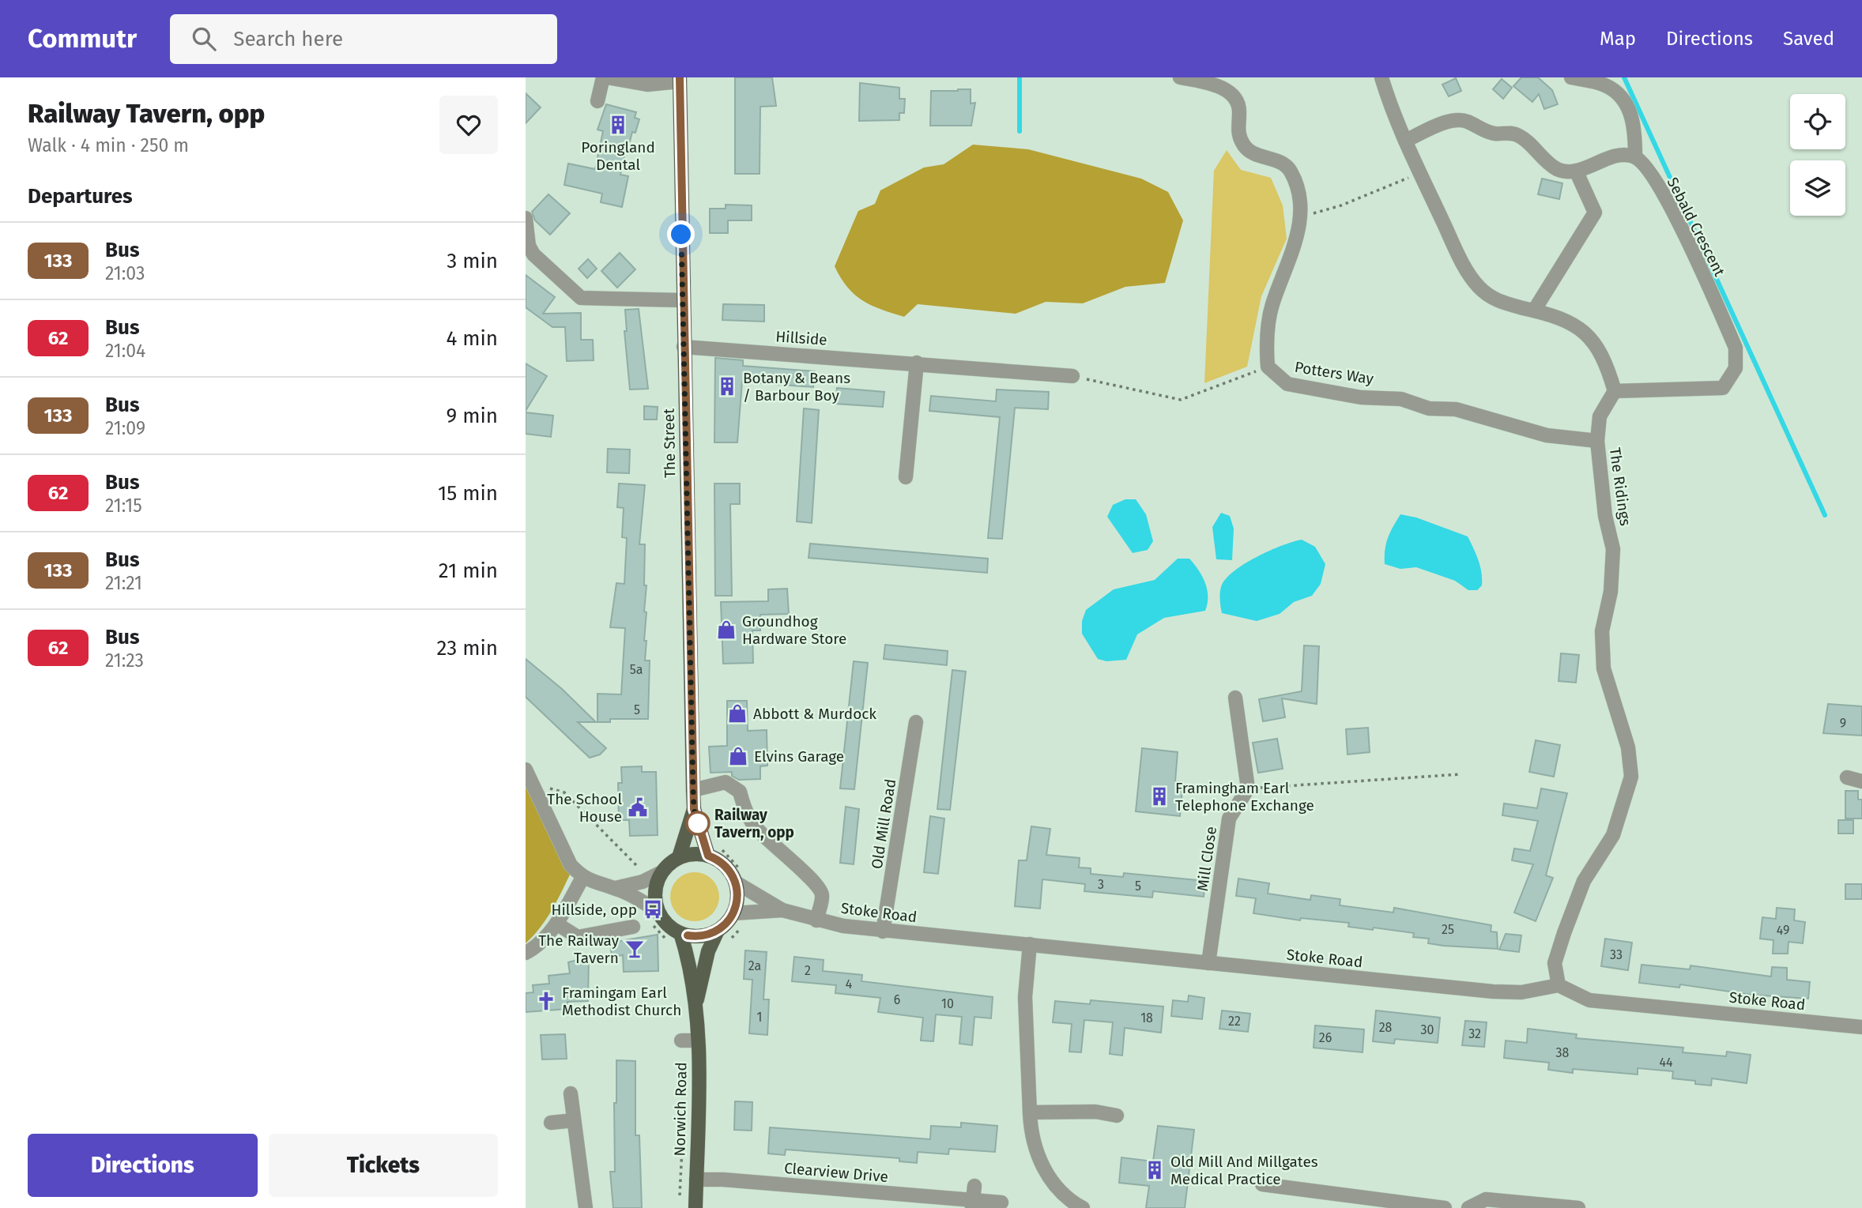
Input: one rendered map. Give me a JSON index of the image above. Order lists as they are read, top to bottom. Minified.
{"streets":{"main road":["The Street","Norwich Road"],"street":["Sebald Crescent","Hillside","Potters Way","The Ridings","Old Mill Road","Mill Close","Stoke Road","Clearview Drive"]},"crossings":[["Sebald Crescent","The Ridings"],["Hillside","The Street"],["Potters Way","The Ridings"],["The Street","Stoke Road"],["The Street","Norwich Road"],["The Ridings","Stoke Road"],["Old Mill Road","Stoke Road"],["Mill Close","Stoke Road"],["Stoke Road","Norwich Road"],["Norwich Road","Clearview Drive"]],"places":{"building":["Poringland Dental","Botany & Beans / Barbour Boy","Framingham Earl Telephone Exchange","Old Mill And Millgates Medical Practice"],"shop":["Groundhog Hardware Store","Abbott & Murdock","Elvins Garage"],"public building":["The School House"],"other":["Railway Tavern, opp"],"bus stop":["Hillside, opp"],"bar":["The Railway Tavern"],"church":["Framingam Earl Methodist Church"]},"lines":["bus line 133"],"house_numbers":["5a","5","9","3","5","25","49","33","2a","2","4","6","10","1","18","22","28","30","32","26","38","44"],"page":{"header":"Commutr","search":"Search here","nav":["Map","Directions","Saved"],"heading":[["Railway Tavern, opp","Walk · 4 min · 250 m"],"Departures"],"list":[{"mark":"133","name":"Bus","note":"21:03","value":"3 min"},{"mark":"62","name":"Bus","note":"21:04","value":"4 min"},{"mark":"133","name":"Bus","note":"21:09","value":"9 min"},{"mark":"62","name":"Bus","note":"21:15","value":"15 min"},{"mark":"133","name":"Bus","note":"21:21","value":"21 min"},{"mark":"62","name":"Bus","note":"21:23","value":"23 min"}],"buttons":["Directions","Tickets"]}}
